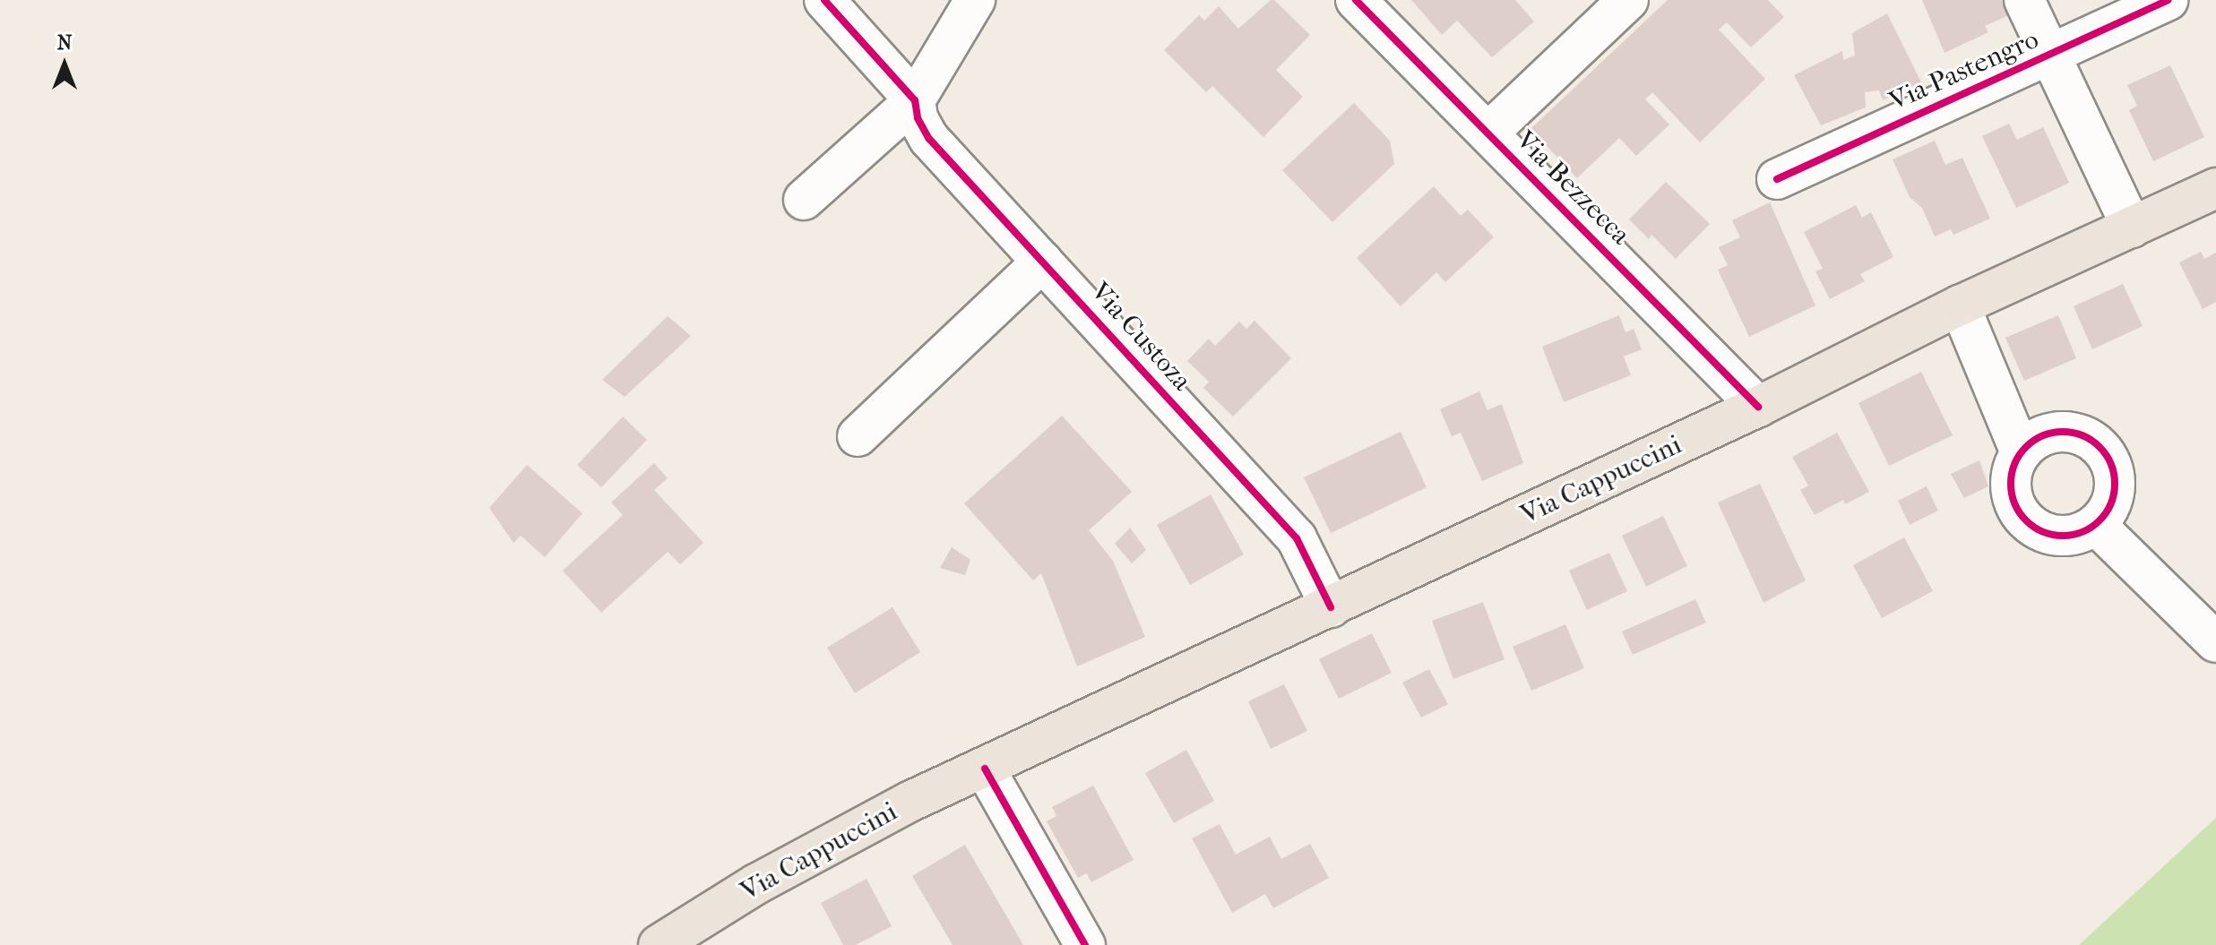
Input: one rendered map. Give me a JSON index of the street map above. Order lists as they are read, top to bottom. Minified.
{"streets":{"main road":["Via Cappuccini"],"street":["Via Pastengro","Via Bezzecca","Via Custoza"]},"crossings":[["Via Pastengro","Via Cappuccini"],["Via Bezzecca","Via Cappuccini"],["Via Custoza","Via Cappuccini"]],"north":"top"}
